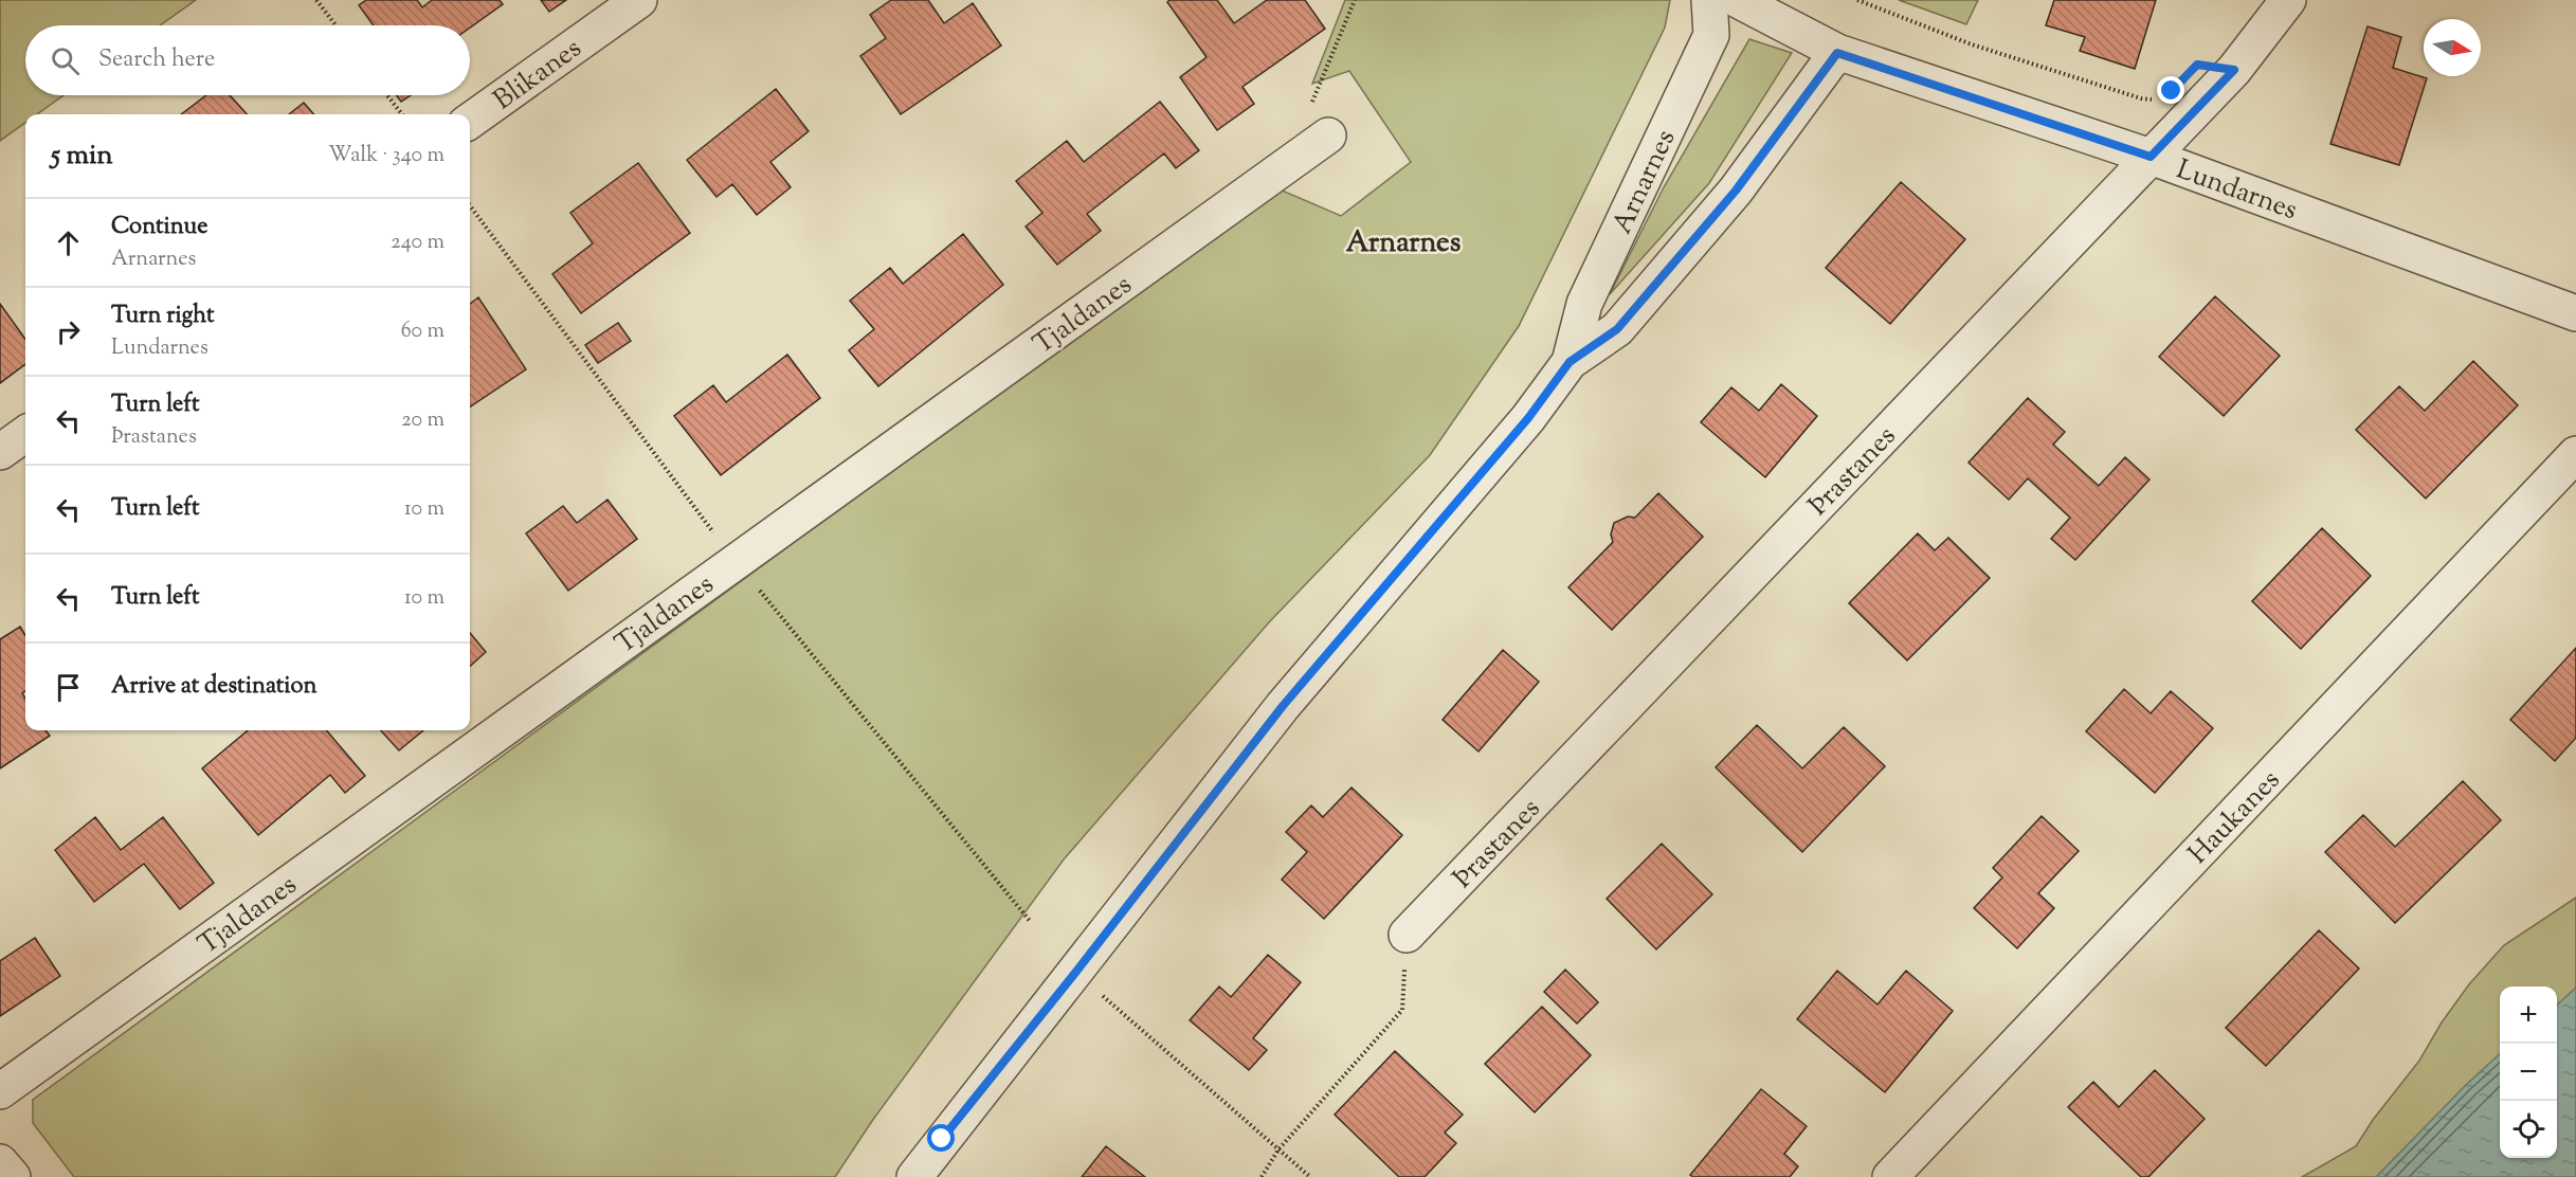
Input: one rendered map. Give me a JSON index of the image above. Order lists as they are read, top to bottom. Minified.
{"streets":{"street":["Blikanes","Arnarnes","Lundarnes","Tjaldanes","Þrastanes","Haukanes"]},"crossings":[["Arnarnes","Lundarnes"],["Lundarnes","Þrastanes"]],"districts":["Arnarnes"],"north":"right","page":{"search":"Search here","heading":["5 min","Walk · 340 m"],"list":[["Continue","Arnarnes","240 m"],["Turn right","Lundarnes","60 m"],["Turn left","Þrastanes","20 m"],["Turn left","10 m"],["Turn left","10 m"],"Arrive at destination"],"map_buttons":["+","−"]}}
